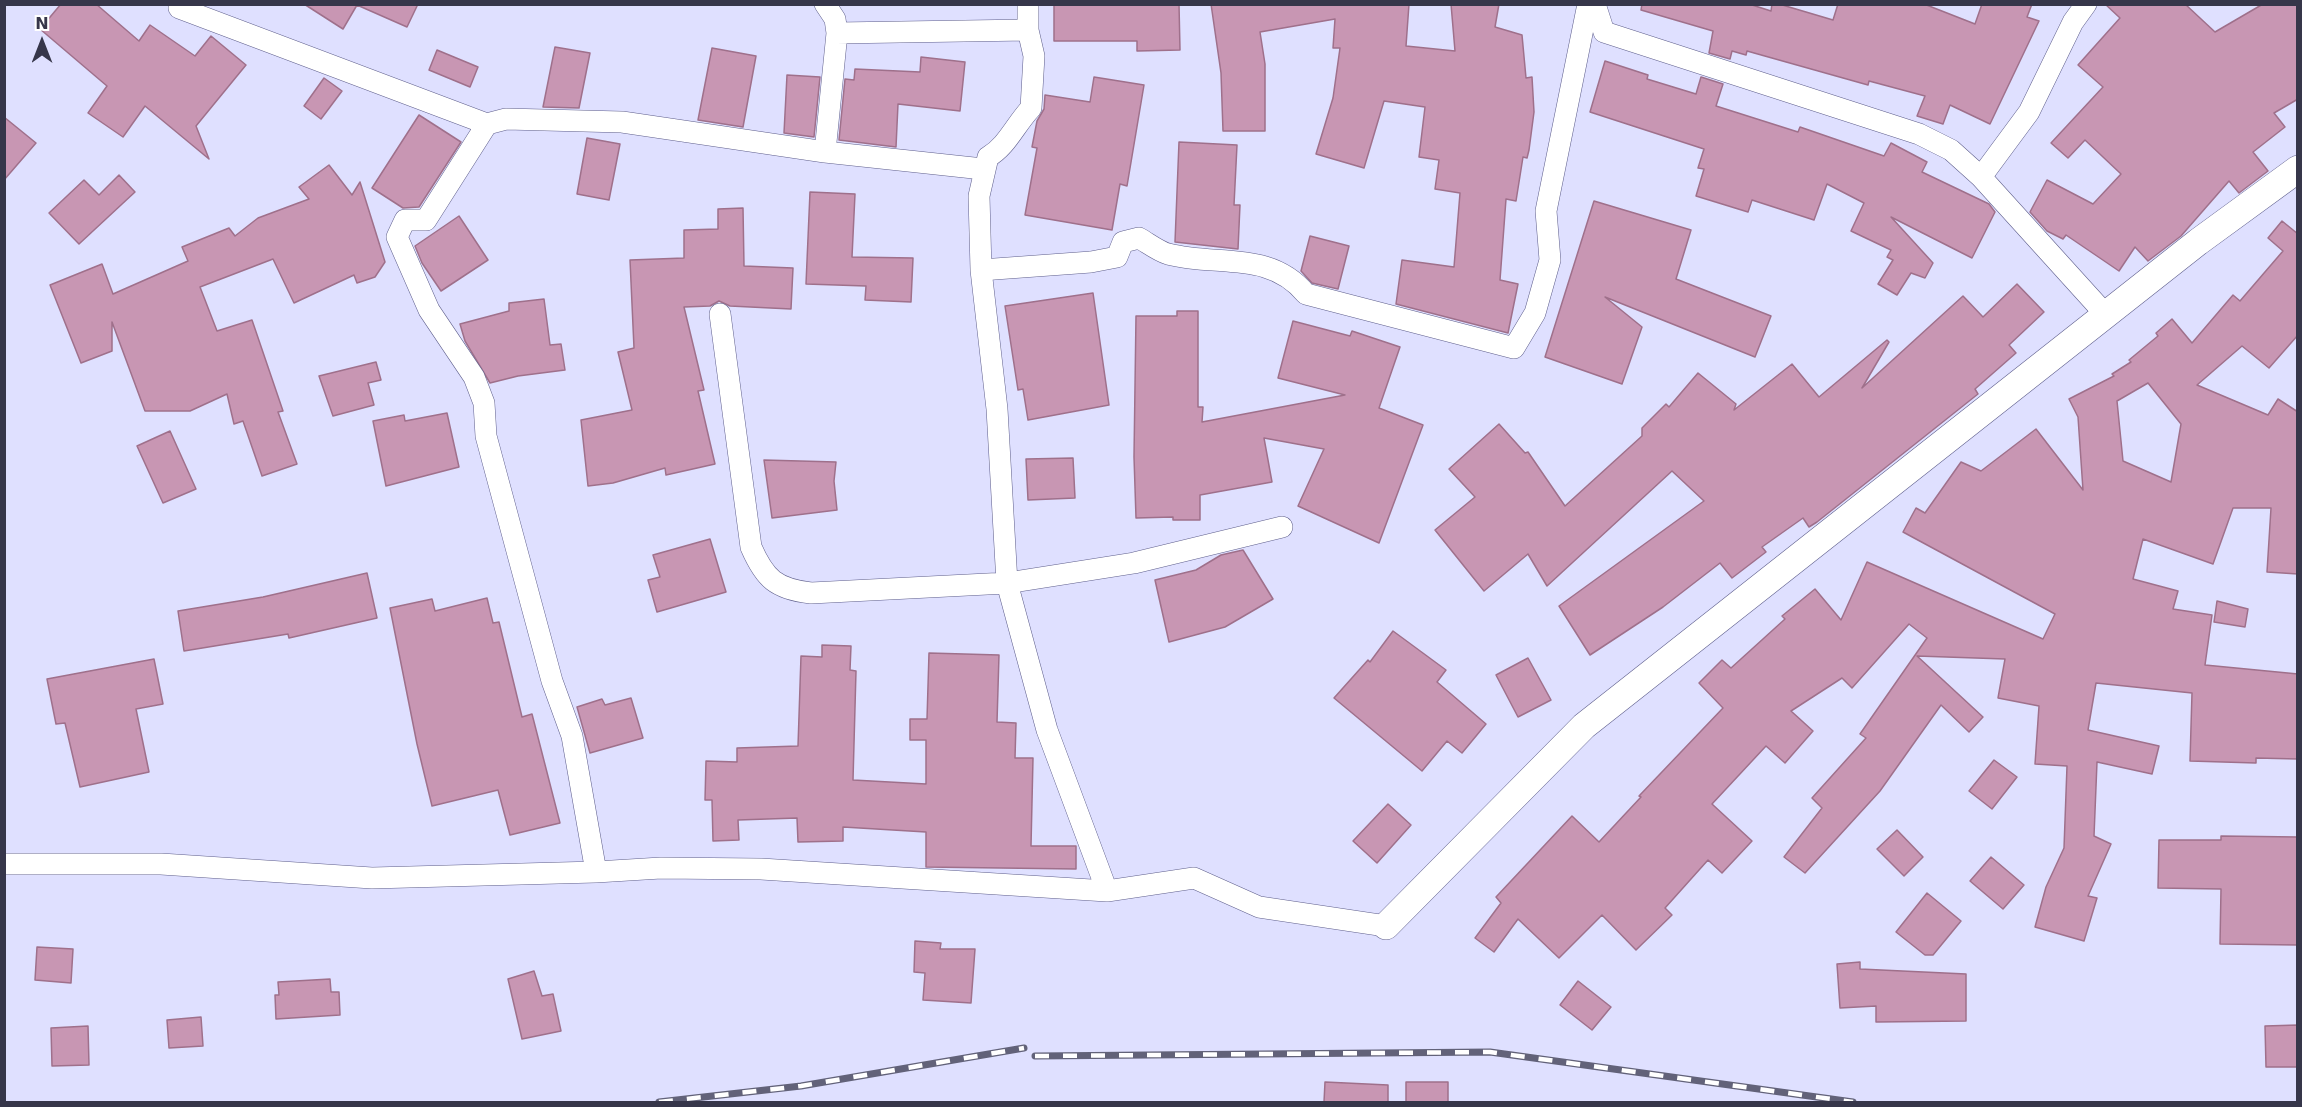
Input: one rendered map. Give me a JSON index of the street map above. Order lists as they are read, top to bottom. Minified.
{"north":"top"}
